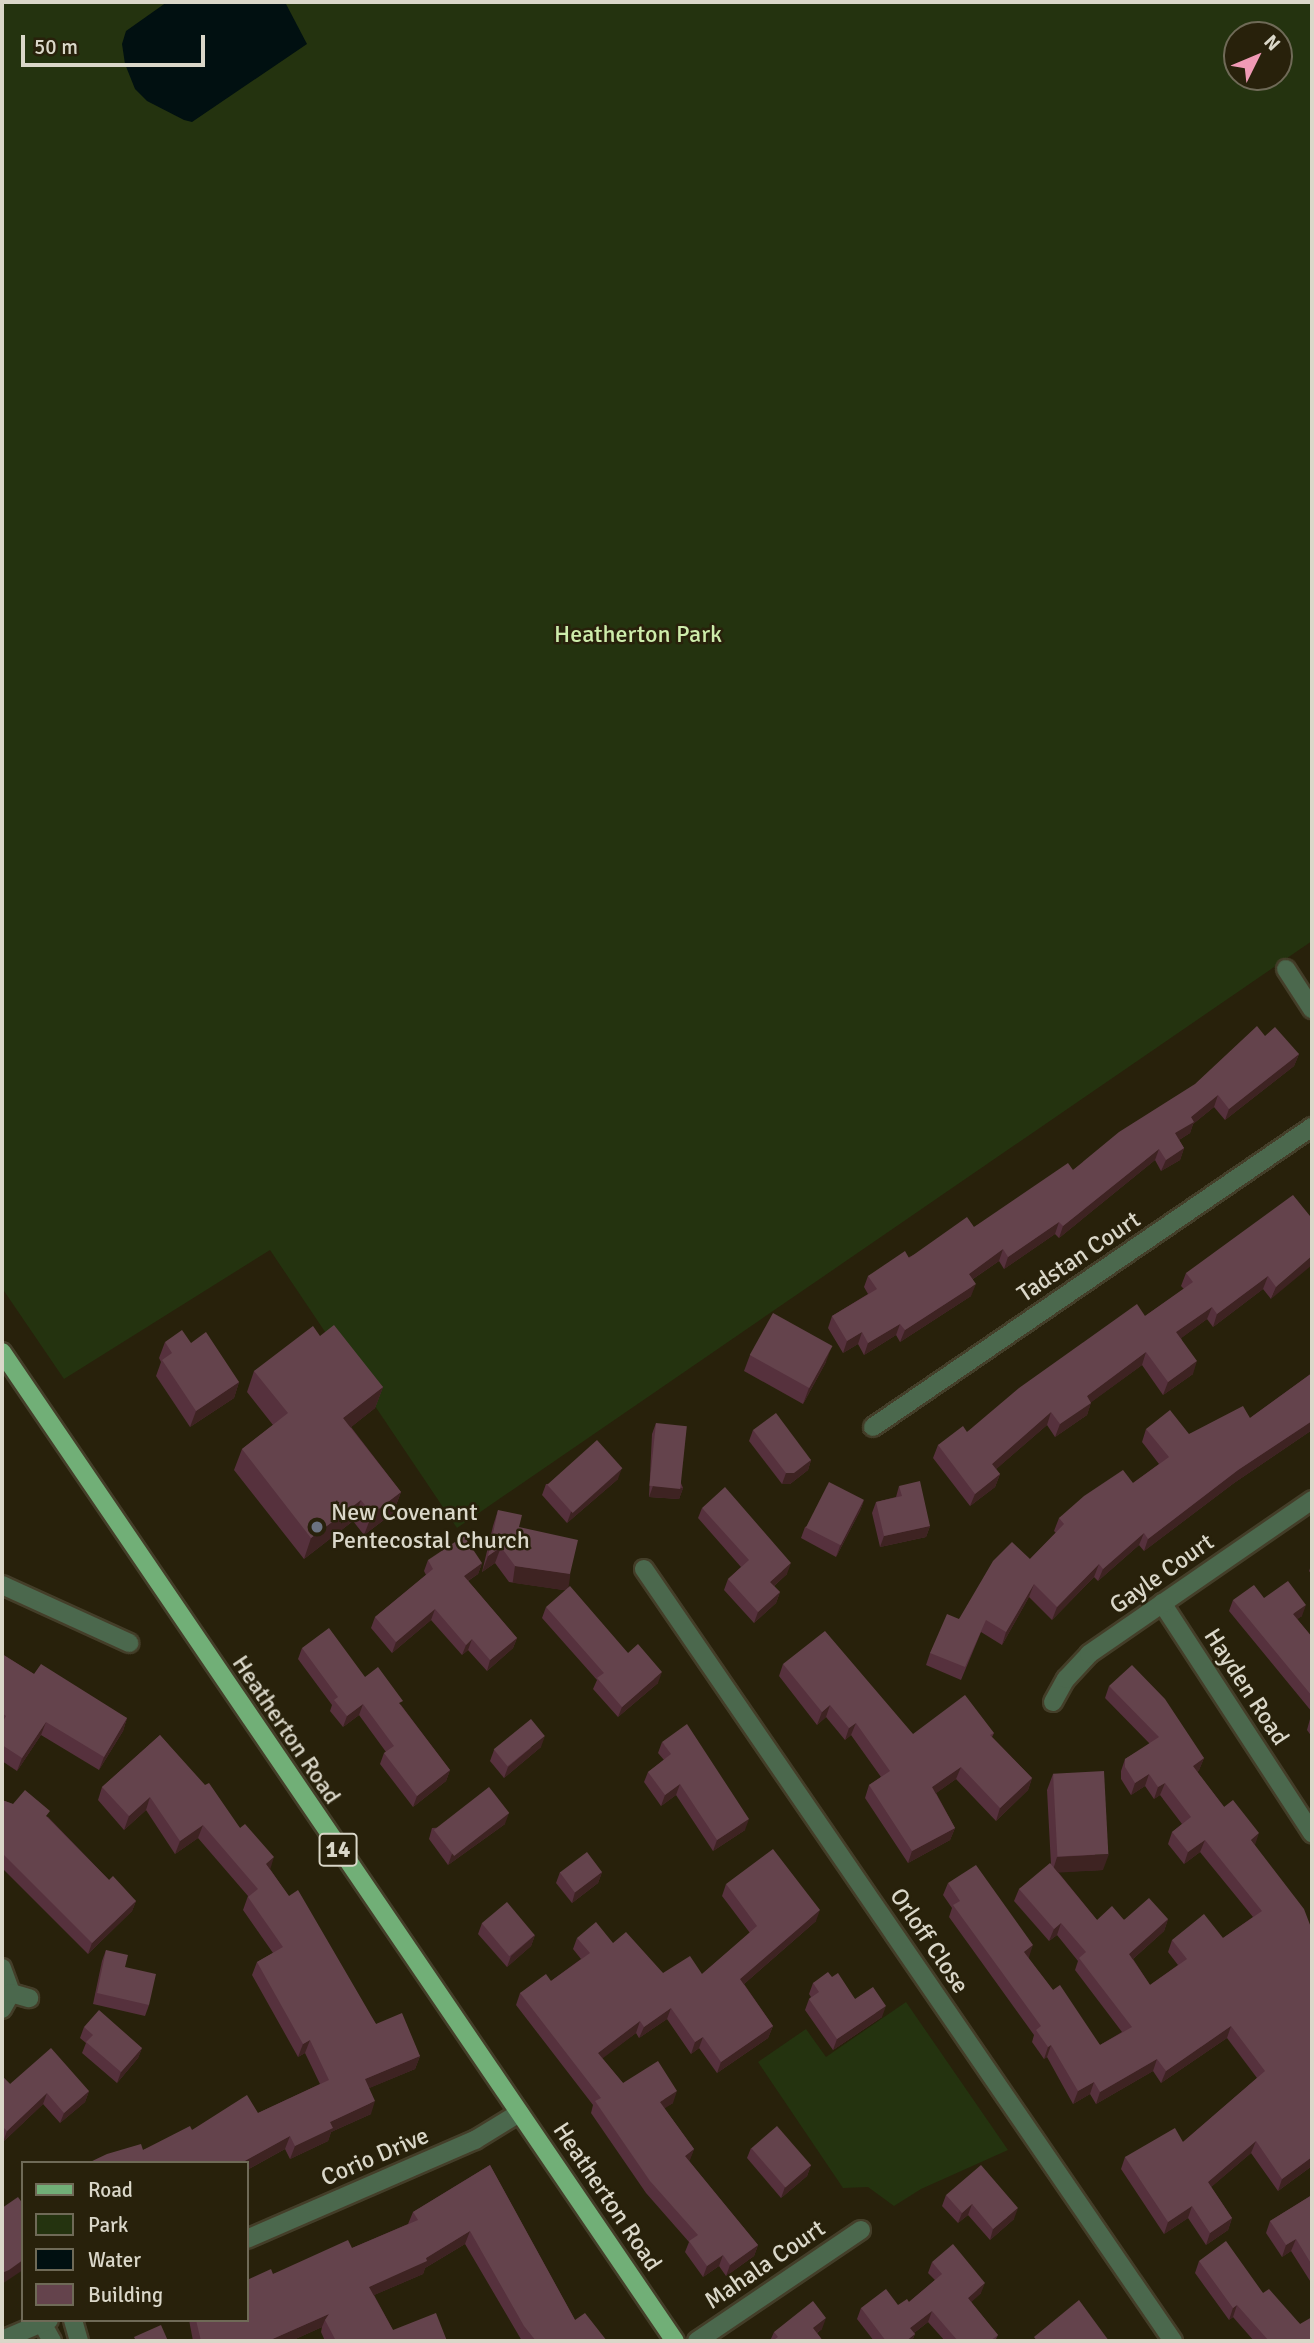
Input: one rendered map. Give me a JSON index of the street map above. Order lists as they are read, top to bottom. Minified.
{"streets":{"main road":["Heatherton Road","14"],"street":["Tadstan Court","Gayle Court","Hayden Road","Orloff Close","Corio Drive","Mahala Court"]},"crossings":[["Gayle Court","Hayden Road"],["Heatherton Road","Corio Drive"]],"parks":["Heatherton Park"],"places":["New Covenant Pentecostal Church"],"legend":["Road","Park","Water","Building"],"scale_bar":"50 m","north":"top right"}
